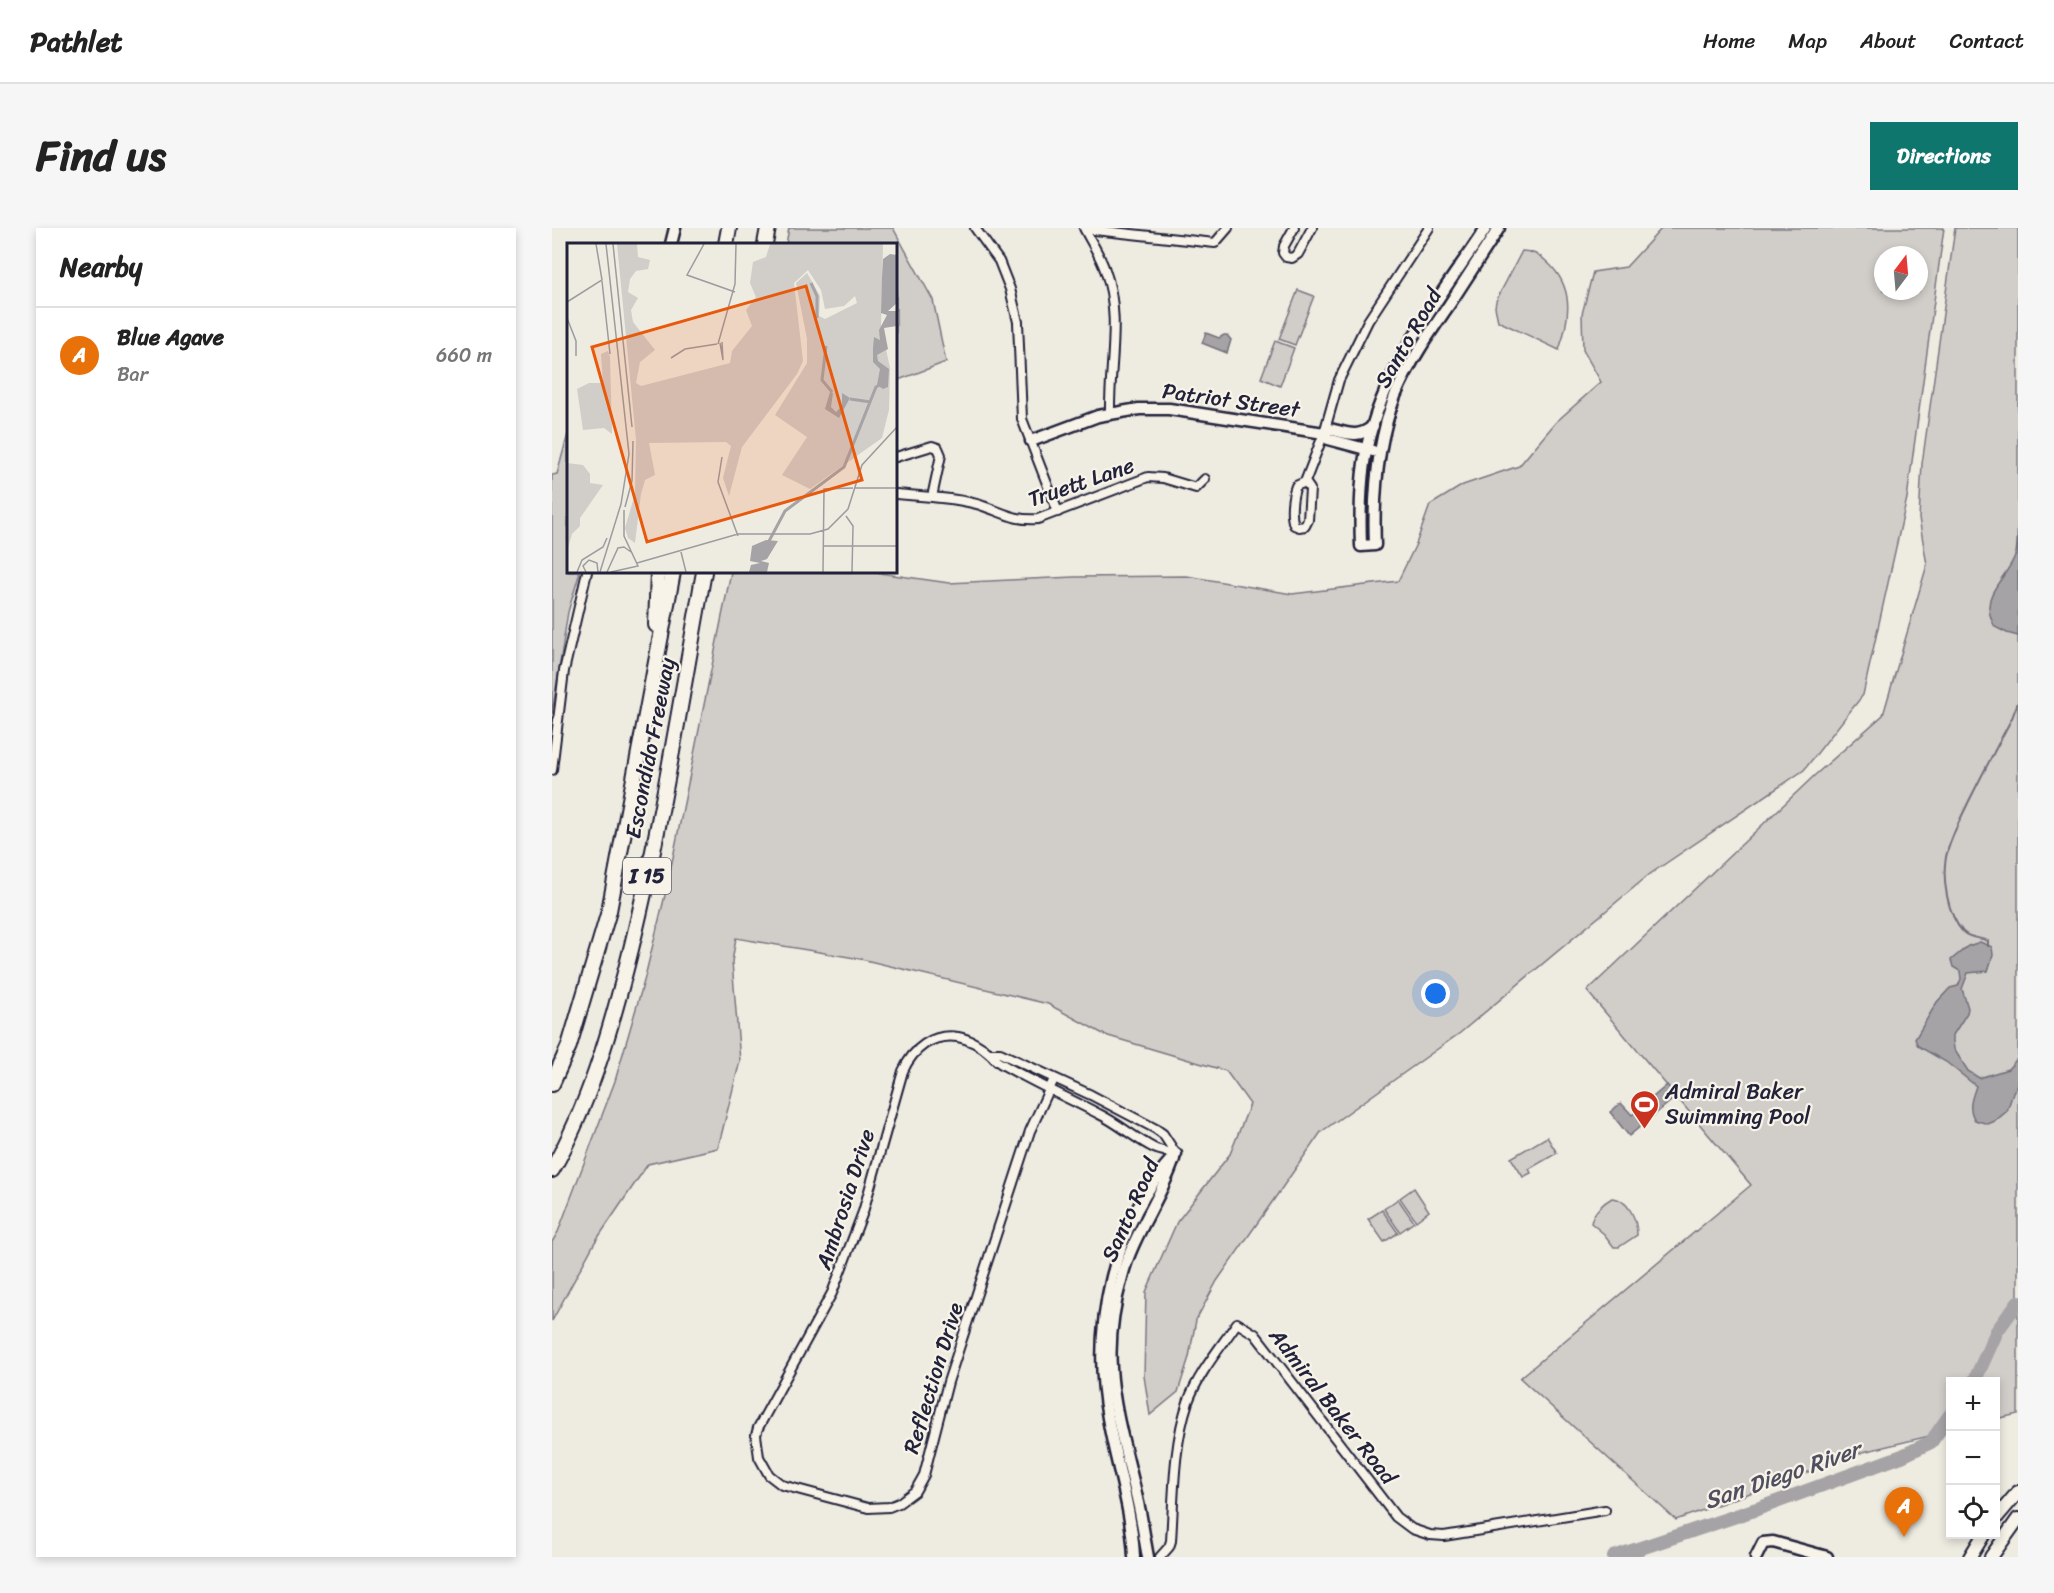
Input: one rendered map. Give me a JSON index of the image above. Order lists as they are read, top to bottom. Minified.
{"streets":{"highway":["Escondido Freeway","I 15"],"street":["Santo Road","Patriot Street","Truett Lane","Ambrosia Drive","Reflection Drive","Admiral Baker Road"]},"crossings":[["Santo Road","Patriot Street"],["Santo Road","Ambrosia Drive"],["Ambrosia Drive","Reflection Drive"]],"water":["San Diego River"],"places":{"sports":["Admiral Baker Swimming Pool"]},"north":"top","page":{"header":"Pathlet","nav":["Home","Map","About","Contact"],"title":"Find us","buttons":"Directions","heading":"Nearby","list":[{"mark":"A","name":"Blue Agave","note":"Bar","value":"660 m"}],"map_buttons":["+","−"],"pins":"A"}}
